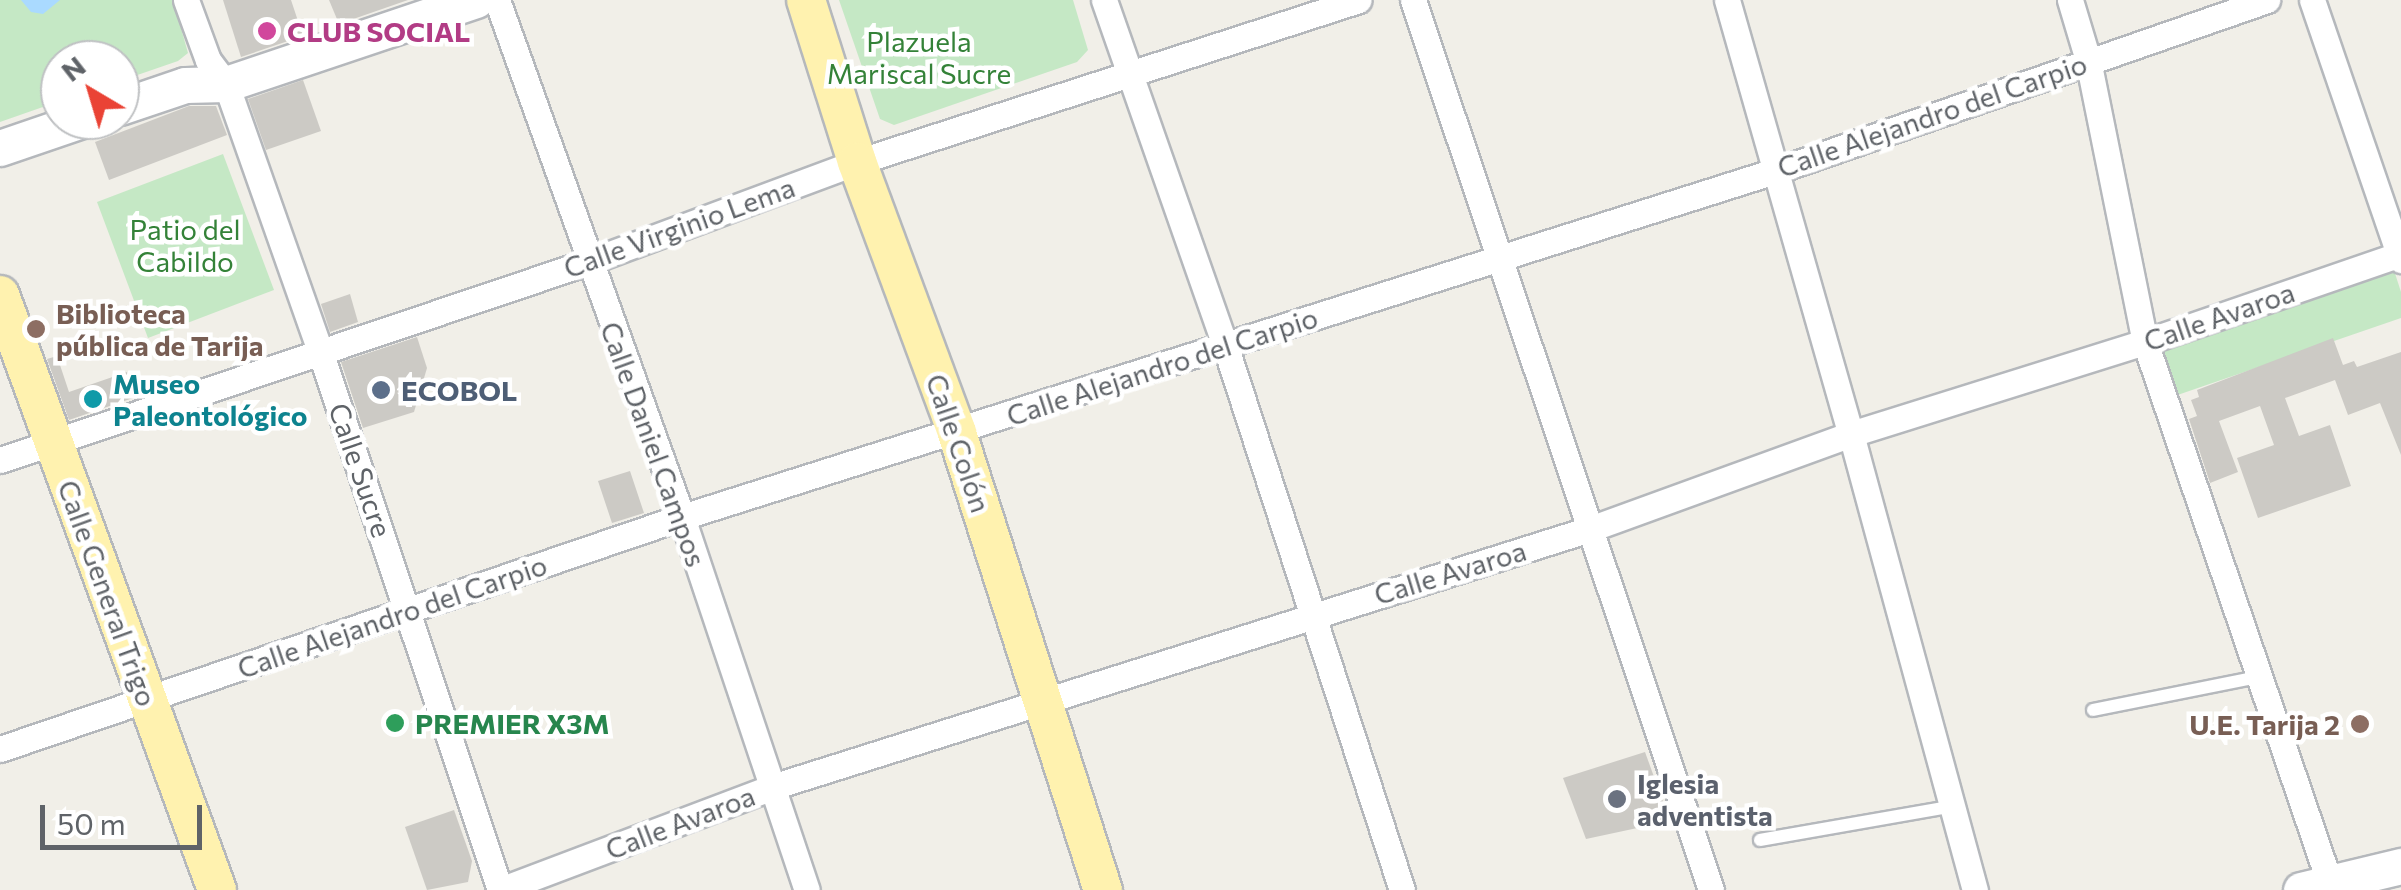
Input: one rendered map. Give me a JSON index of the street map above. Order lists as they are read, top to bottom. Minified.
{"streets":{"main road":["Calle Colón","Calle General Trigo"],"street":["Calle Alejandro del Carpio","Calle Virginio Lema","Calle Avaroa","Calle Daniel Campos","Calle Sucre"]},"crossings":[["Calle Alejandro del Carpio","Calle Colón"],["Calle Alejandro del Carpio","Calle Daniel Campos"],["Calle Alejandro del Carpio","Calle Sucre"],["Calle Alejandro del Carpio","Calle General Trigo"],["Calle Virginio Lema","Calle Colón"],["Calle Virginio Lema","Calle Daniel Campos"],["Calle Virginio Lema","Calle Sucre"],["Calle Virginio Lema","Calle General Trigo"],["Calle Avaroa","Calle Colón"],["Calle Avaroa","Calle Daniel Campos"],["Calle Avaroa","Calle Sucre"]],"parks":["Plazuela Mariscal Sucre","Patio del Cabildo"],"places":["CLUB SOCIAL","Biblioteca pública de Tarija","ECOBOL","Museo Paleontológico","PREMIER X3M","U.E. Tarija 2","Iglesia adventista"],"scale_bar":"50 m","north":"top left"}
